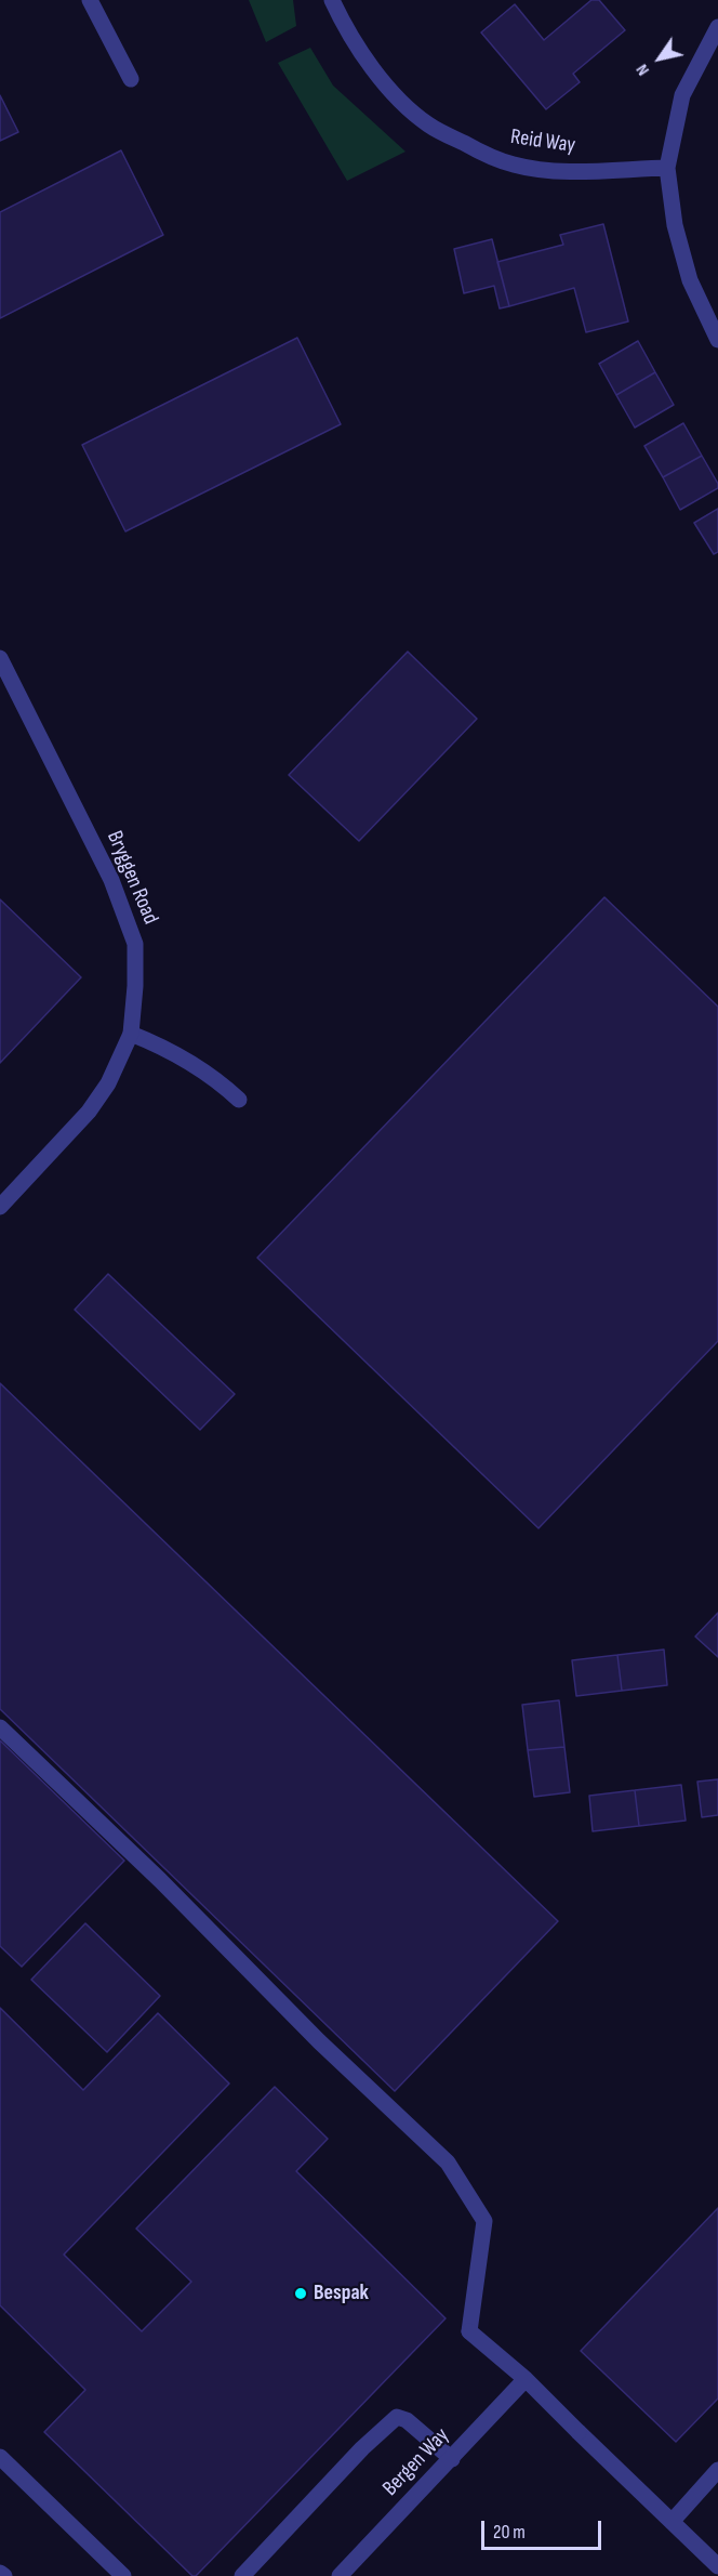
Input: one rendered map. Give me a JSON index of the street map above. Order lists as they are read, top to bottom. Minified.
{"streets":{"street":["Reid Way","Bryggen Road","Bergen Way"]},"places":["Bespak"],"scale_bar":"20 m","north":"bottom left"}
